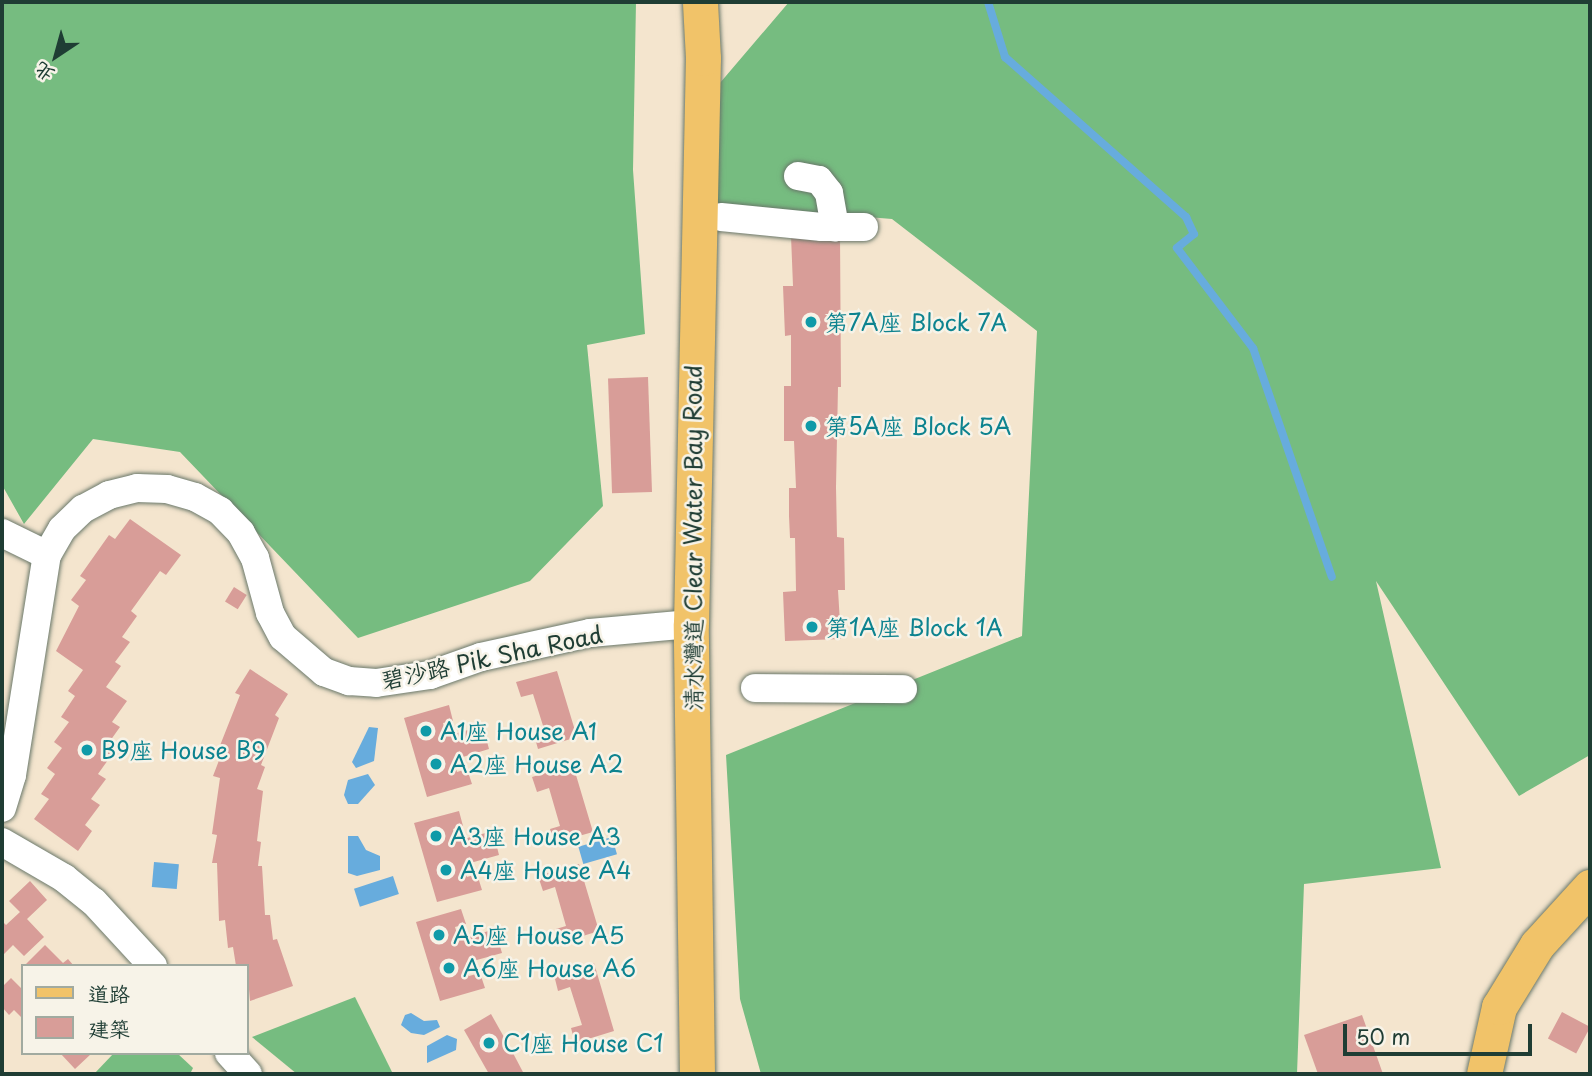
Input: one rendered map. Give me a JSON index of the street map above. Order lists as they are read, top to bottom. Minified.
{"streets":{"main road":["清水灣道 Clear Water Bay Road"],"street":["碧沙路 Pik Sha Road"]},"crossings":[["清水灣道 Clear Water Bay Road","碧沙路 Pik Sha Road"]],"places":["第7A座 Block 7A","第5A座 Block 5A","第1A座 Block 1A","A1座 House A1","B9座 House B9","A2座 House A2","A3座 House A3","A4座 House A4","A5座 House A5","A6座 House A6","C1座 House C1"],"legend":["道路","建築"],"scale_bar":"50 m","north":"bottom left"}
